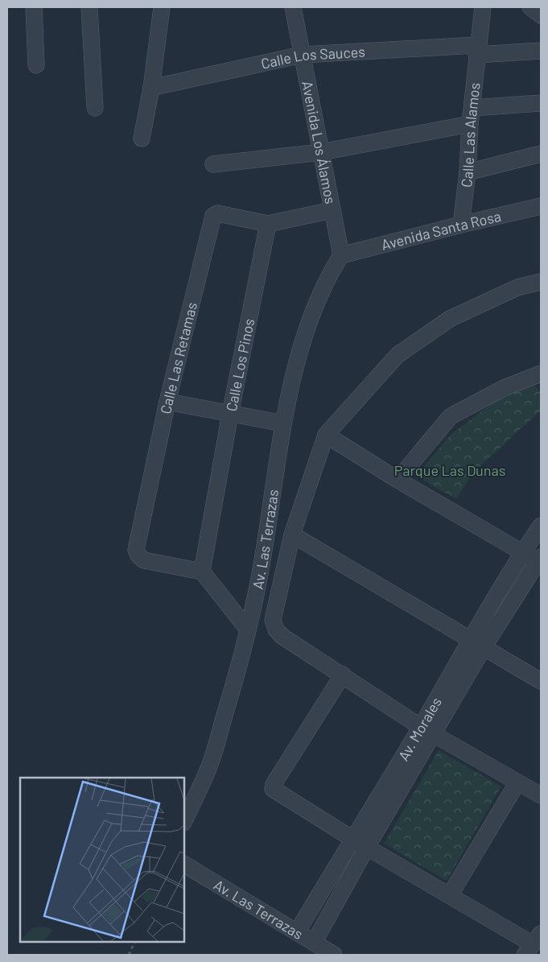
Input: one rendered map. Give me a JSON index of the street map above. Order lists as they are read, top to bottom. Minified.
{"streets":{"street":["Calle Los Sauces","Calle Las Alamos","Avenida Los Álamos","Avenida Santa Rosa","Calle Las Retamas","Calle Los Pinos","Av. Las Terrazas","Av. Morales"]},"crossings":[["Calle Los Sauces","Calle Las Alamos"],["Calle Los Sauces","Avenida Los Álamos"],["Calle Las Alamos","Avenida Santa Rosa"],["Avenida Los Álamos","Avenida Santa Rosa"],["Avenida Los Álamos","Av. Las Terrazas"],["Avenida Santa Rosa","Av. Las Terrazas"],["Calle Las Retamas","Calle Los Pinos"],["Av. Las Terrazas","Av. Morales"]],"parks":["Parque Las Dunas"]}
